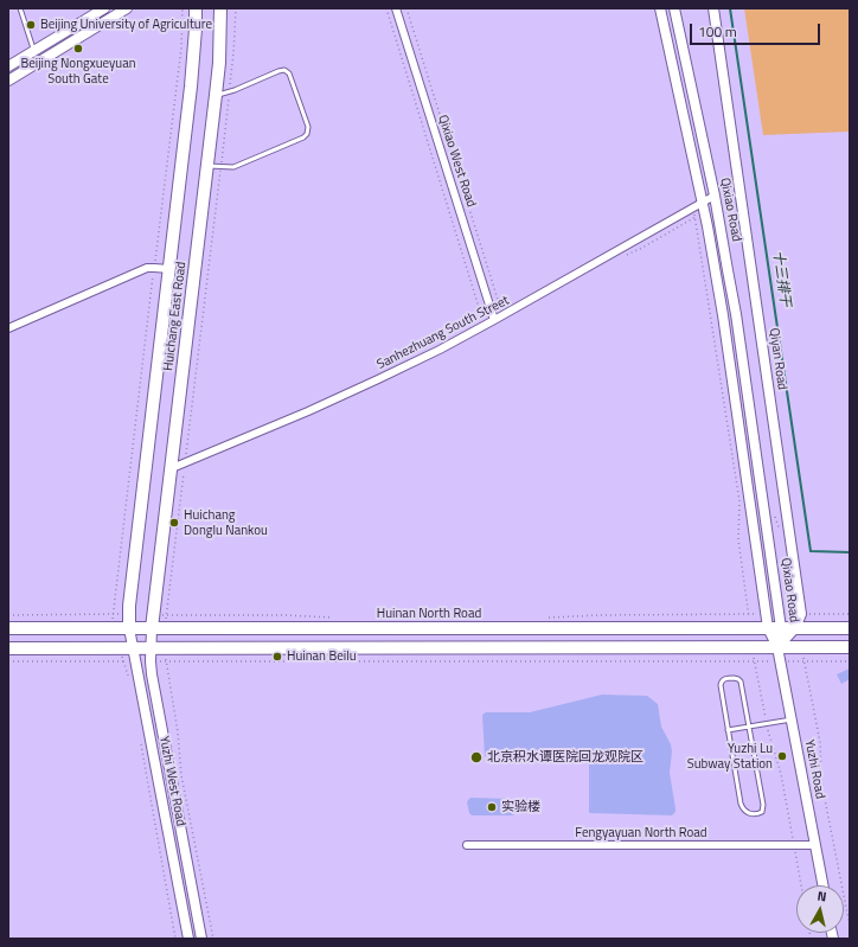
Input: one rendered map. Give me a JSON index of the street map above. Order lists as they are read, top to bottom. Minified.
{"streets":{"main road":["Huichang East Road","Huinan North Road"],"street":["Qixiao West Road","Qixiao Road","Sanhezhuang South Street","Qiyan Road","Yuzhi Road","Yuzhi West Road","Fengyayuan North Road"]},"crossings":[["Qixiao West Road","Sanhezhuang South Street"],["Qixiao Road","Sanhezhuang South Street"],["Qixiao Road","Huinan North Road"],["Qixiao Road","Yuzhi Road"],["Huichang East Road","Sanhezhuang South Street"],["Huichang East Road","Huinan North Road"],["Huichang East Road","Yuzhi West Road"],["Qiyan Road","Huinan North Road"],["Huinan North Road","Yuzhi West Road"],["Yuzhi Road","Fengyayuan North Road"]],"water":["十三排干"],"places":["Beijing University of Agriculture","Beijing Nongxueyuan South Gate","Huichang Donglu Nankou","Huinan Beilu","Yuzhi Lu Subway Station","北京积水谭医院回龙观院区","实验楼"],"scale_bar":"100 m","north":"top"}
